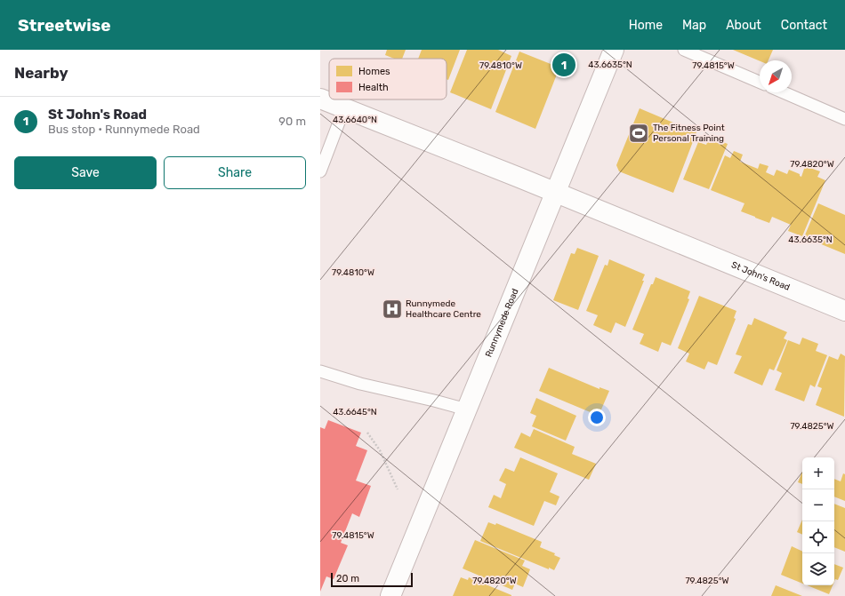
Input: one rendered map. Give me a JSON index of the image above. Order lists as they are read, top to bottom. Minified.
{"streets":{"street":["St John's Road","Runnymede Road"]},"crossings":[["St John's Road","Runnymede Road"]],"places":{"sports":["The Fitness Point Personal Training"],"hospital":["Runnymede Healthcare Centre"]},"legend":["Homes","Health"],"scale_bar":"20 m","north":"bottom left","page":{"header":"Streetwise","nav":["Home","Map","About","Contact"],"heading":"Nearby","pins":"1","list":[{"mark":"1","name":"St John's Road","note":"Bus stop · Runnymede Road","value":"90 m"}],"buttons":["Save","Share"],"map_buttons":["+","−"],"scale":"20 m"},"coordinates":["43.6635°N","79.4810°W","79.4815°W","43.6640°N","79.4820°W","43.6645°N","79.4825°W"]}
